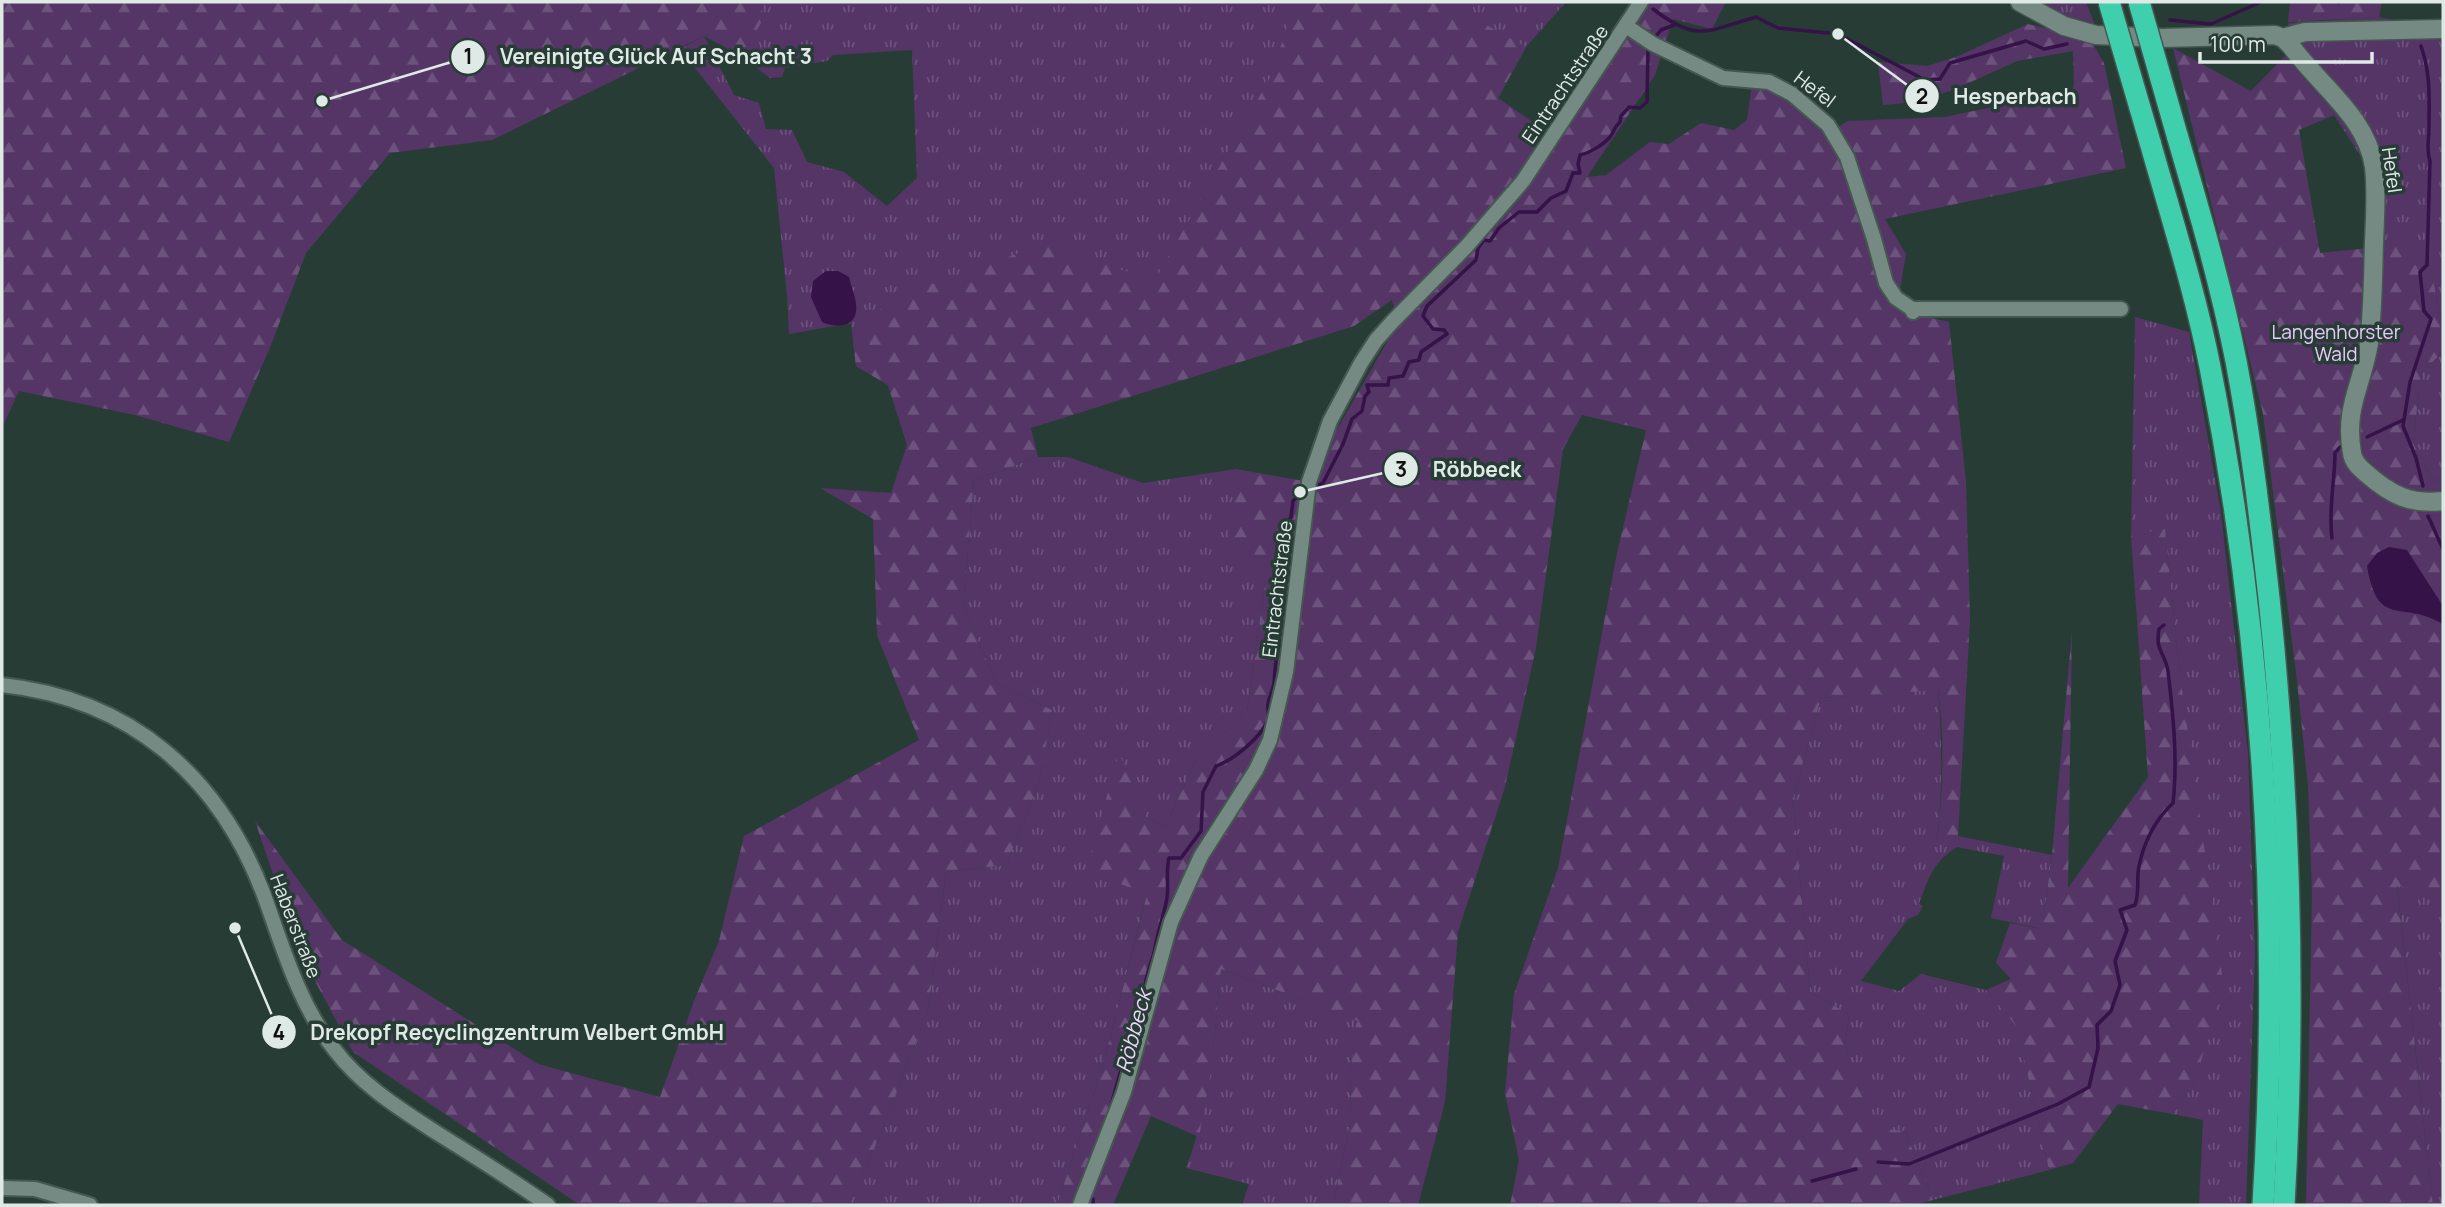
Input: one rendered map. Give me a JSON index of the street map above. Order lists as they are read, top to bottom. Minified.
{"streets":{"street":["Eintrachtstraße","Hefel","Haberstraße"]},"crossings":[["Eintrachtstraße","Hefel"]],"water":["Röbbeck"],"parks":["Langenhorster Wald"],"places":["Hesperbach","Vereinigte Glück Auf Schacht 3","Röbbeck","Drekopf Recyclingzentrum Velbert GmbH"],"scale_bar":"100 m"}
